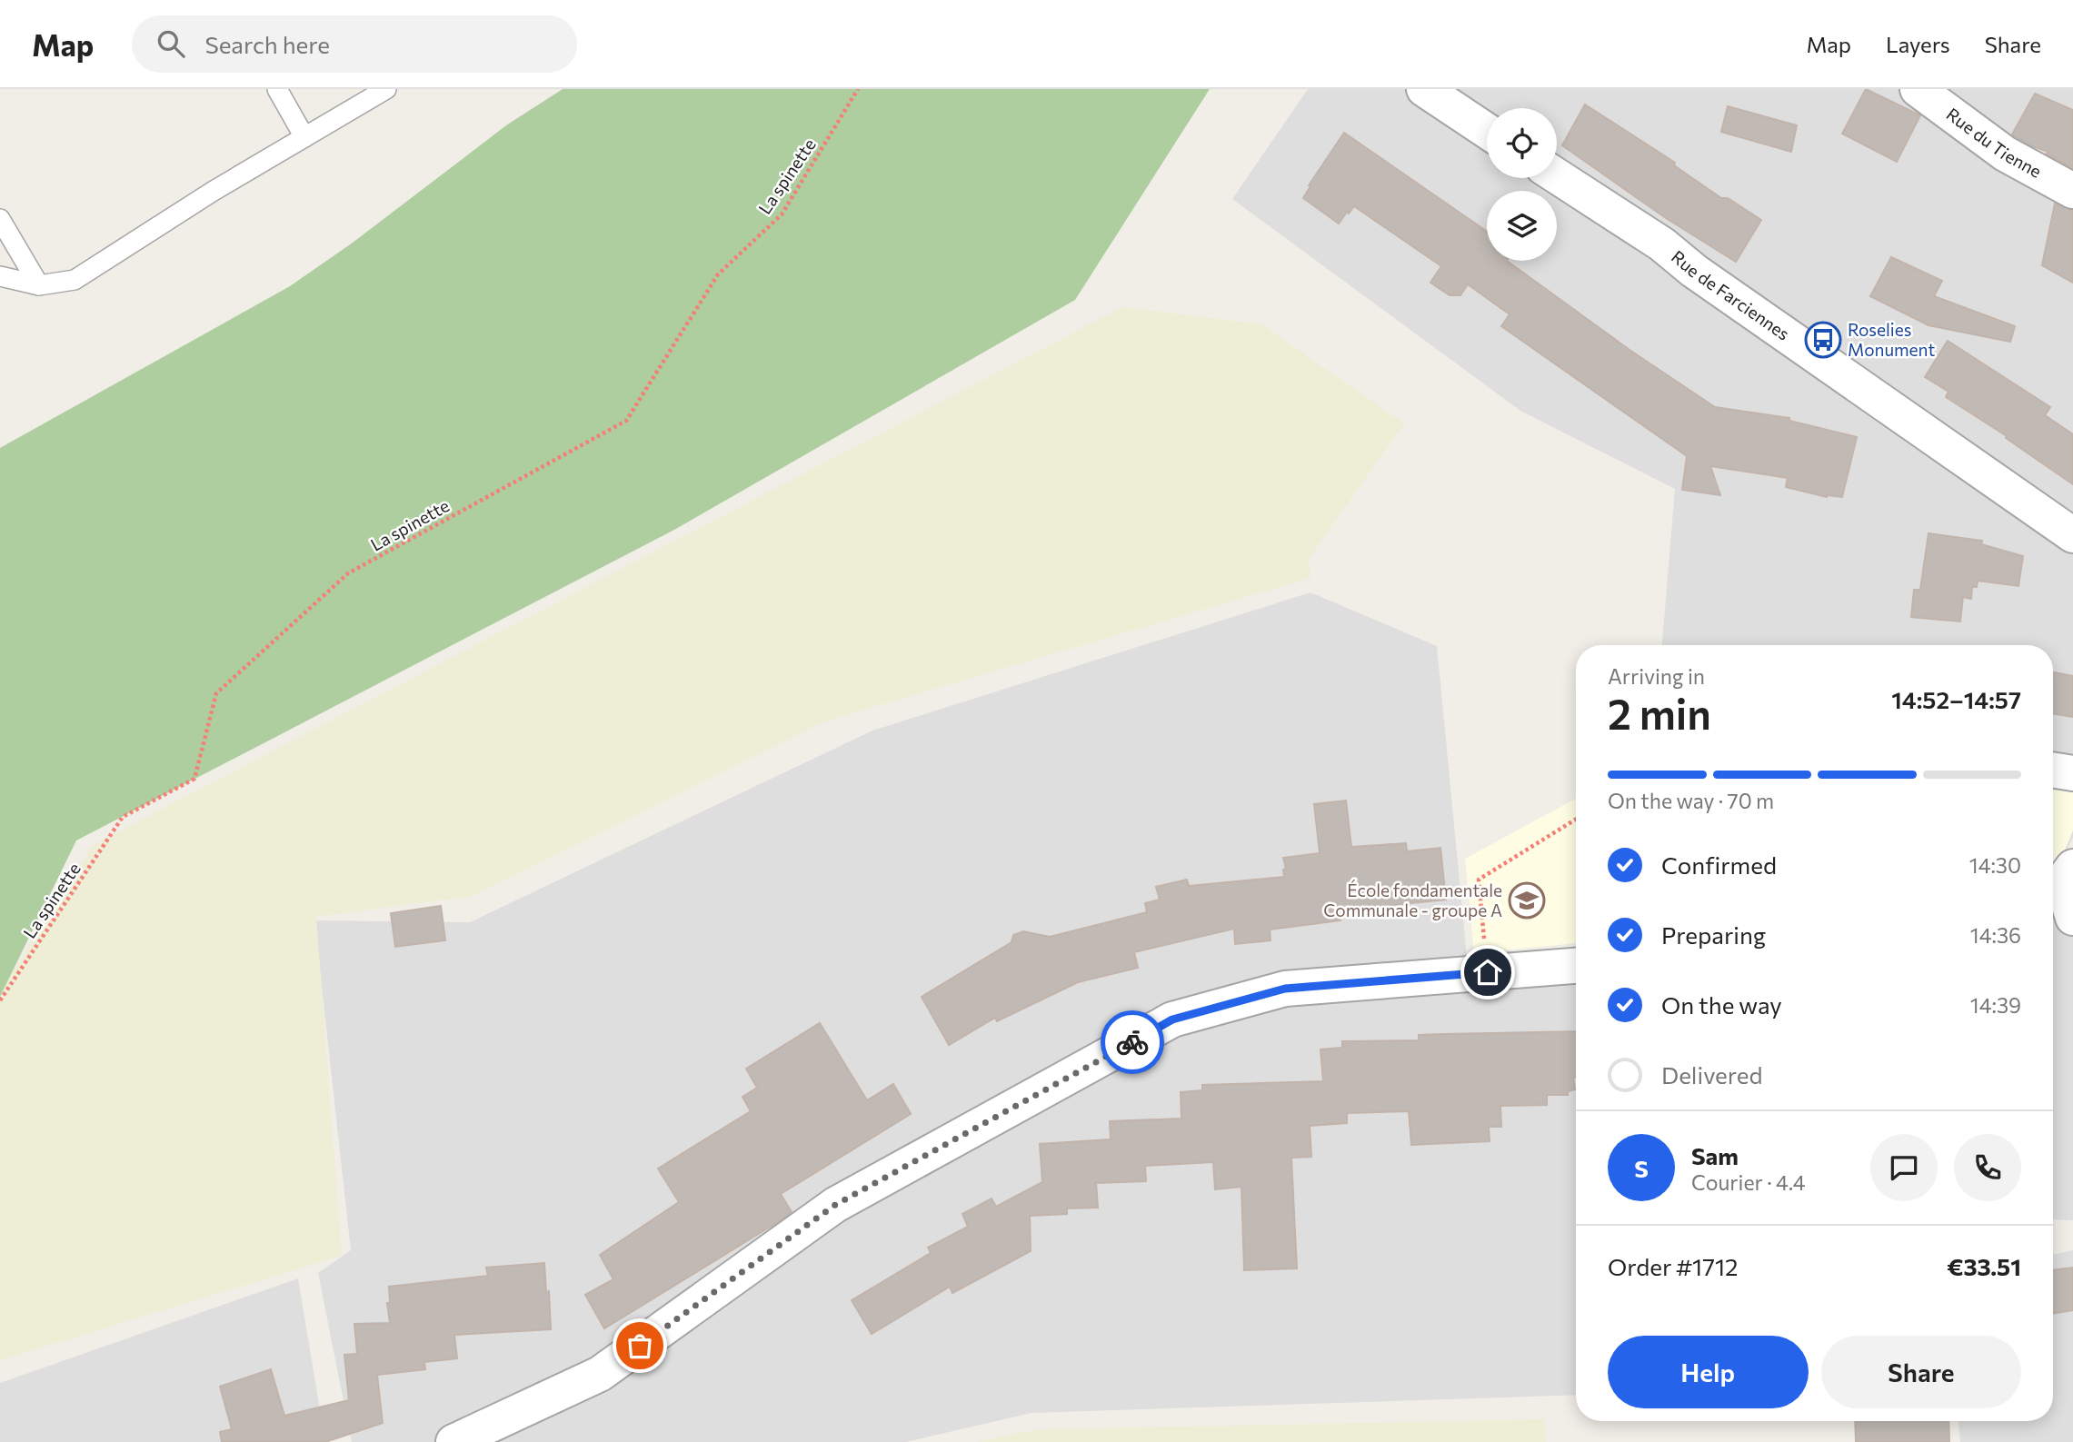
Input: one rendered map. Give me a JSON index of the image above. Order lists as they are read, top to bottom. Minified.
{"streets":{"street":["Rue du Tienne","Rue de Farciennes"],"path":["La spinette"]},"places":{"bus stop":["Roselies Monument"],"school or university":["École fondamentale Communale - groupe A"]},"page":{"header":"Map","search":"Search here","nav":["Map","Layers","Share"],"heading":["2 min","Arriving in","14:52–14:57"],"panel":["Sam","Courier · 4.4","Order #1712","€33.51"],"bar":"On the way · 70 m","list":[["Confirmed","14:30"],["Preparing","14:36"],["On the way","14:39"],"Delivered"],"round":"S","buttons":["Help","Share"]}}
